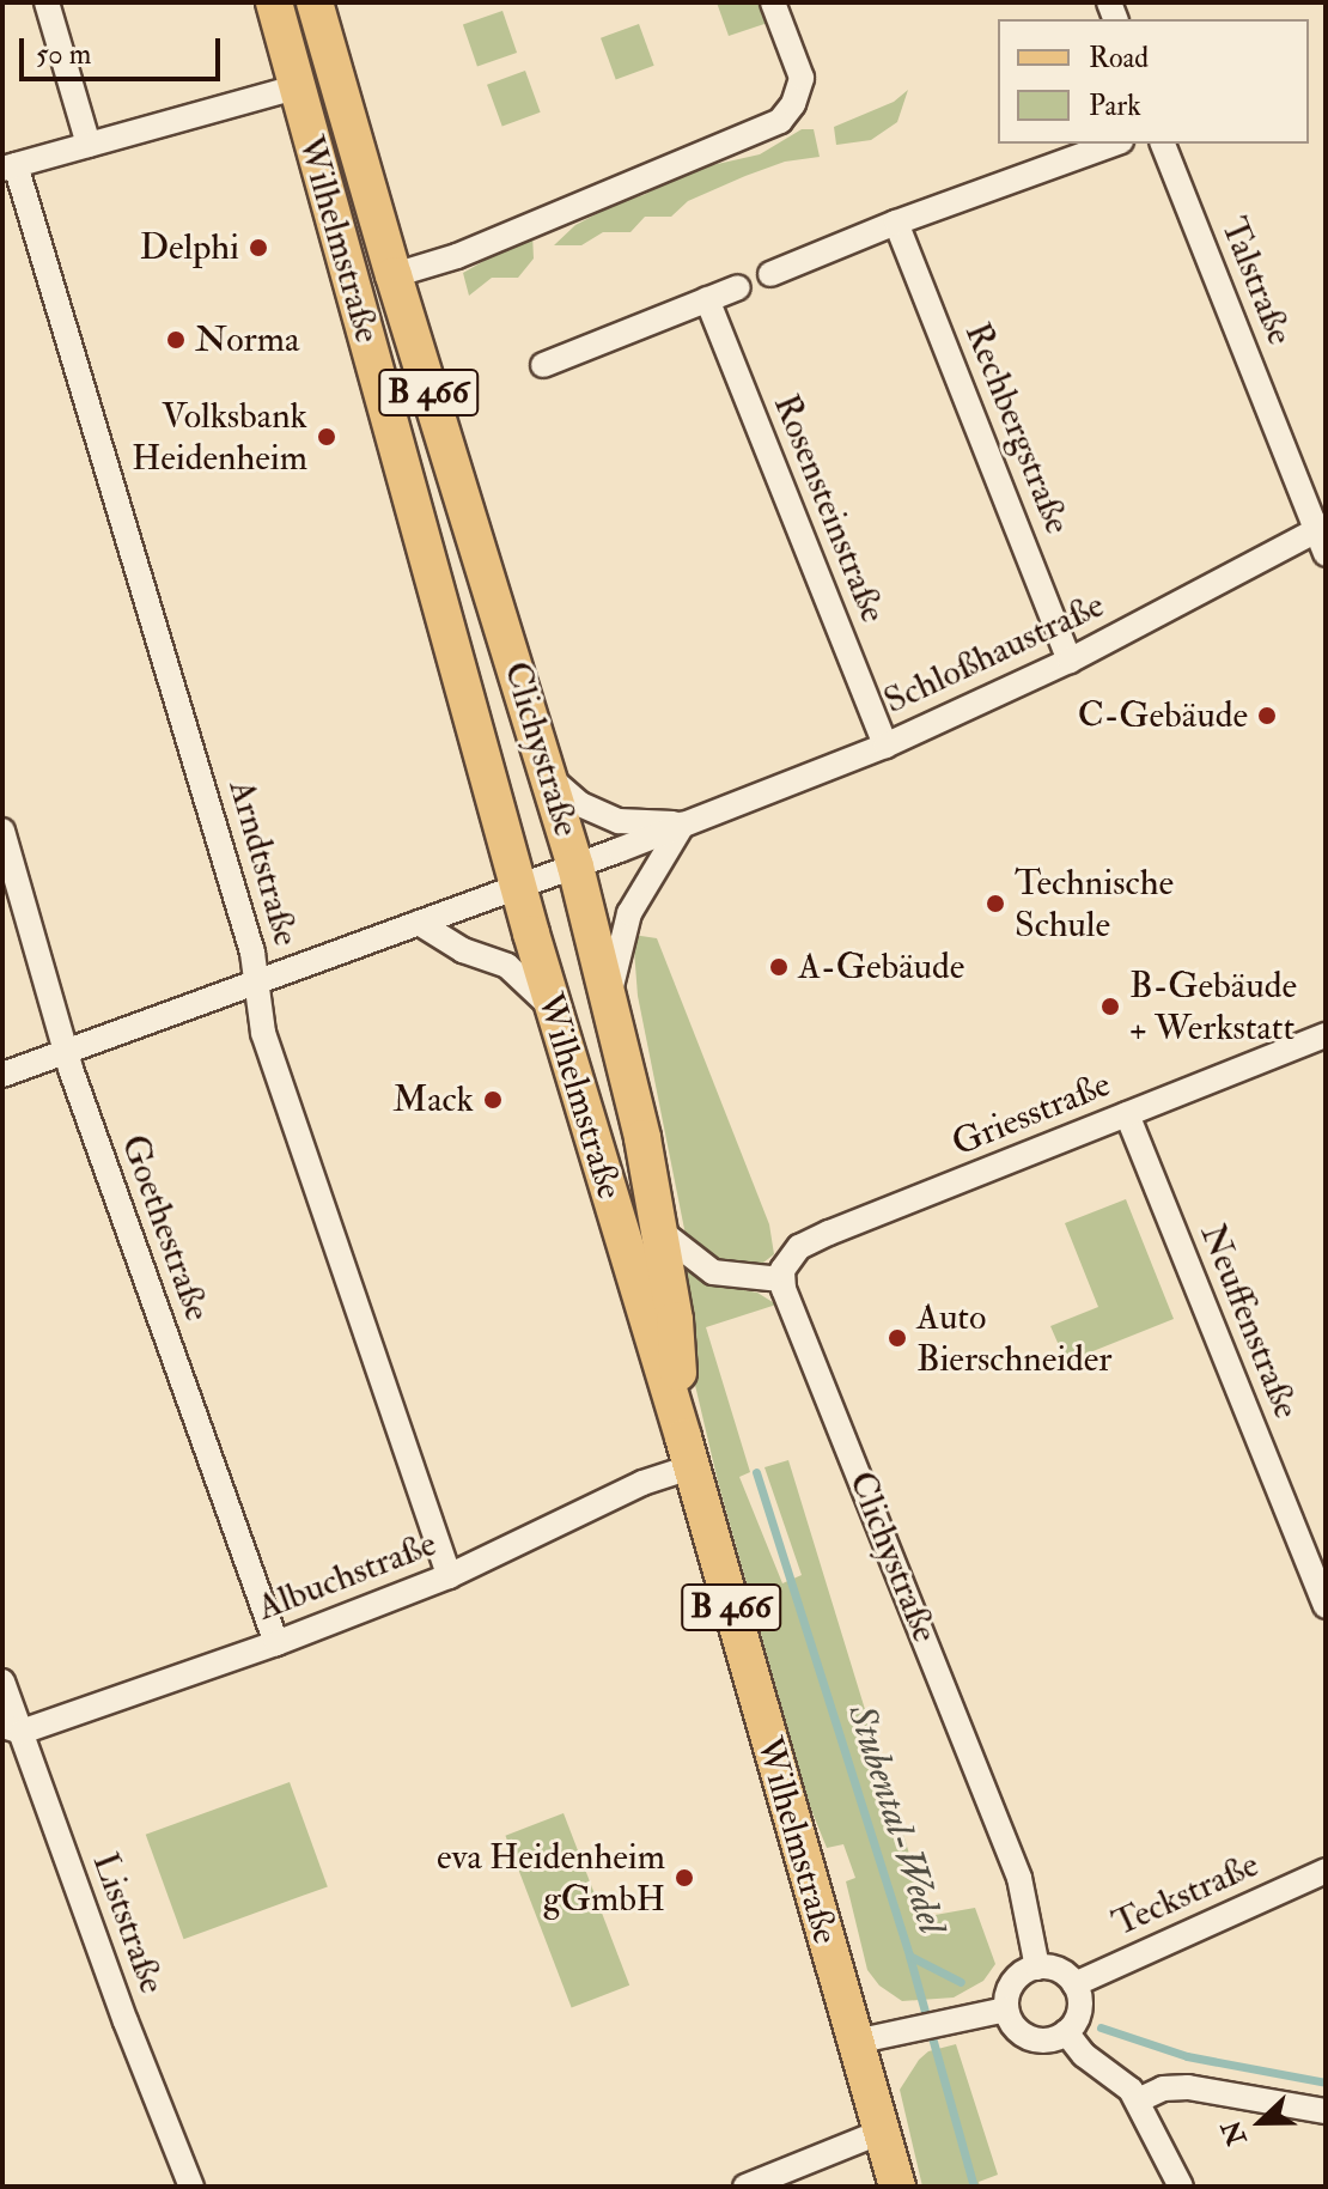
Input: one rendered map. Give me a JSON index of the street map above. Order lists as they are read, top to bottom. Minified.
{"streets":{"main road":["Wilhelmstraße","B 466","Clichystraße"],"street":["Talstraße","Rechbergstraße","Rosensteinstraße","Schloßhaustraße","Arndtstraße","Griesstraße","Goethestraße","Neuffenstraße","Albuchstraße","Teckstraße","Liststraße"]},"crossings":[["Wilhelmstraße","Schloßhaustraße"],["Wilhelmstraße","Clichystraße"],["Wilhelmstraße","Albuchstraße"],["Talstraße","Schloßhaustraße"],["Rechbergstraße","Schloßhaustraße"],["Rosensteinstraße","Schloßhaustraße"],["Schloßhaustraße","Clichystraße"],["Schloßhaustraße","Arndtstraße"],["Schloßhaustraße","Goethestraße"],["Clichystraße","Griesstraße"],["Clichystraße","Albuchstraße"],["Clichystraße","Teckstraße"],["Arndtstraße","Albuchstraße"],["Griesstraße","Neuffenstraße"],["Goethestraße","Albuchstraße"],["Albuchstraße","Liststraße"]],"water":["Stubental-Wedel"],"places":["Delphi","Norma","Volksbank Heidenheim","C-Gebäude","Technische Schule","A-Gebäude","B-Gebäude + Werkstatt","Mack","Auto Bierschneider","eva Heidenheim gGmbH"],"legend":["Road","Park"],"scale_bar":"50 m","north":"left"}
